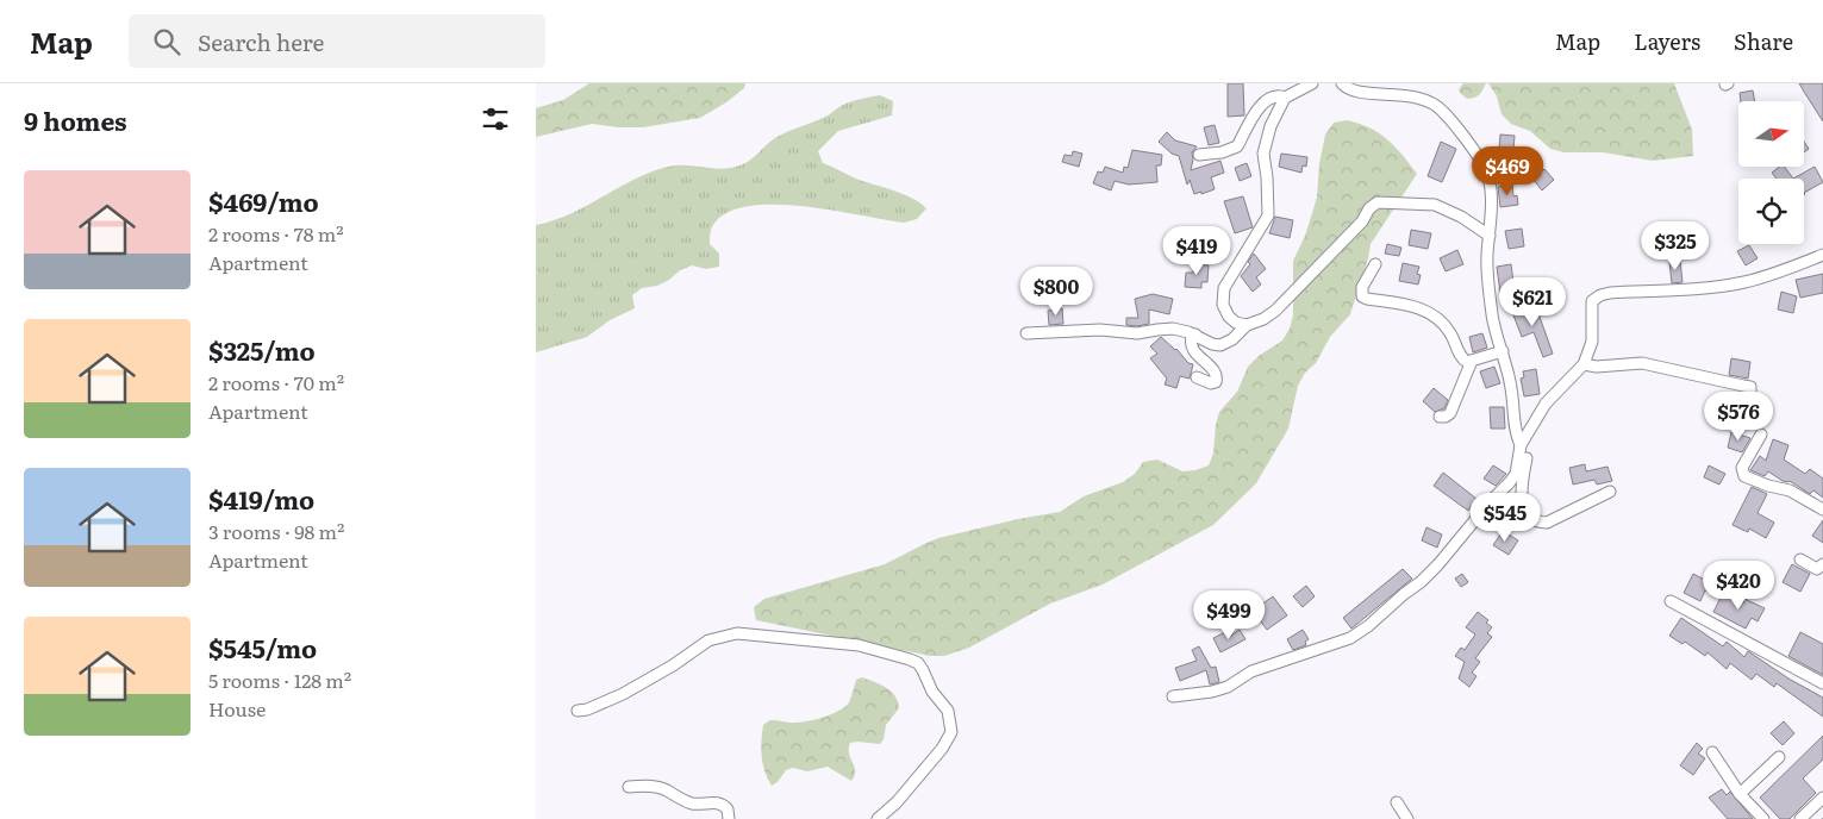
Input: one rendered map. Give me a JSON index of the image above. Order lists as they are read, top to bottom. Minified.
{"north":"right","page":{"header":"Map","search":"Search here","nav":["Map","Layers","Share"],"heading":"9 homes","price":["$469","$325","$419","$800","$621","$576","$545","$420","$499"],"list":[{"name":"$469/mo","note":"2 rooms · 78 m² · Apartment"},{"name":"$325/mo","note":"2 rooms · 70 m² · Apartment"},{"name":"$419/mo","note":"3 rooms · 98 m² · Apartment"},{"name":"$545/mo","note":"5 rooms · 128 m² · House"}]}}
